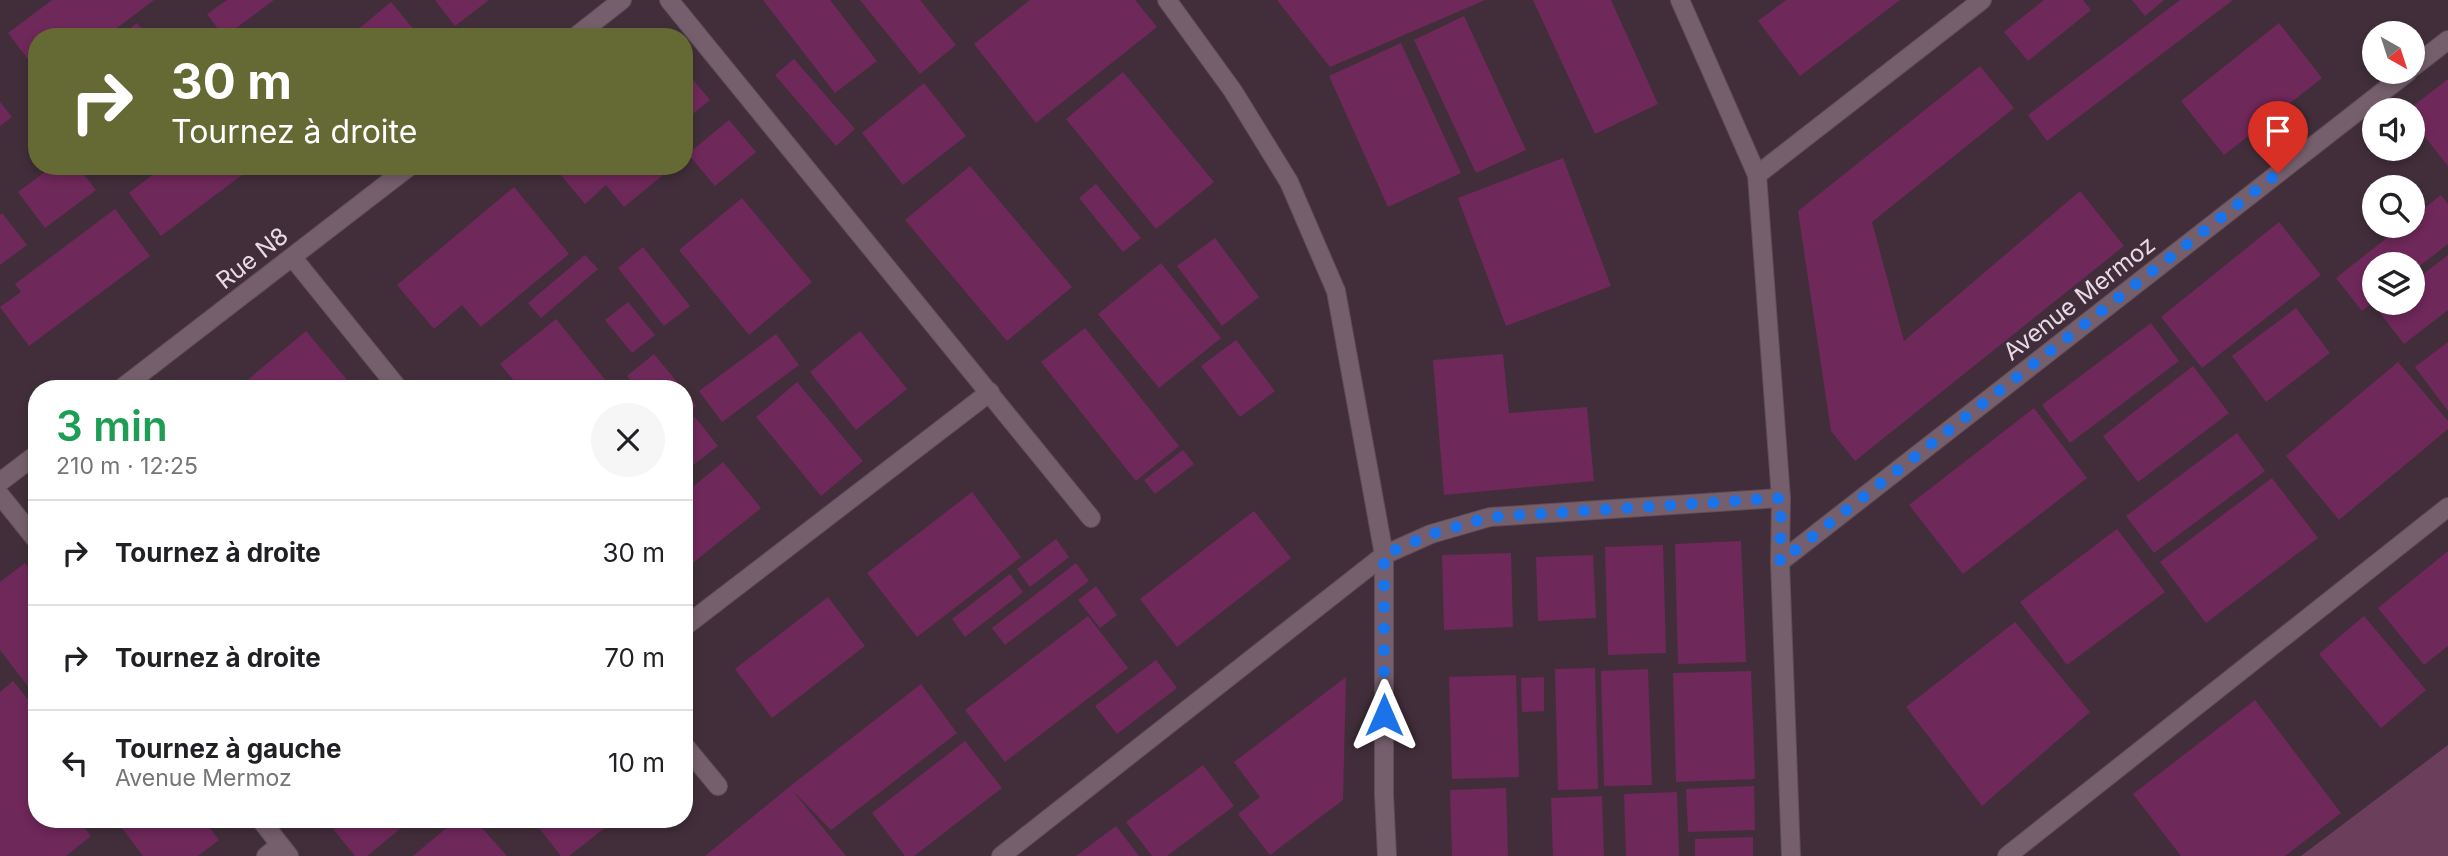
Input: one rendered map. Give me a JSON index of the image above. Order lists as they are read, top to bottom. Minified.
{"streets":{"street":["Rue N8","Avenue Mermoz"]},"north":"bottom right","page":{"turn":["30 m","Tournez à droite"],"heading":["3 min","210 m · 12:25"],"list":[{"name":"Tournez à droite","value":"30 m"},{"name":"Tournez à droite","value":"70 m"},{"name":"Tournez à gauche","note":"Avenue Mermoz","value":"10 m"}]}}
